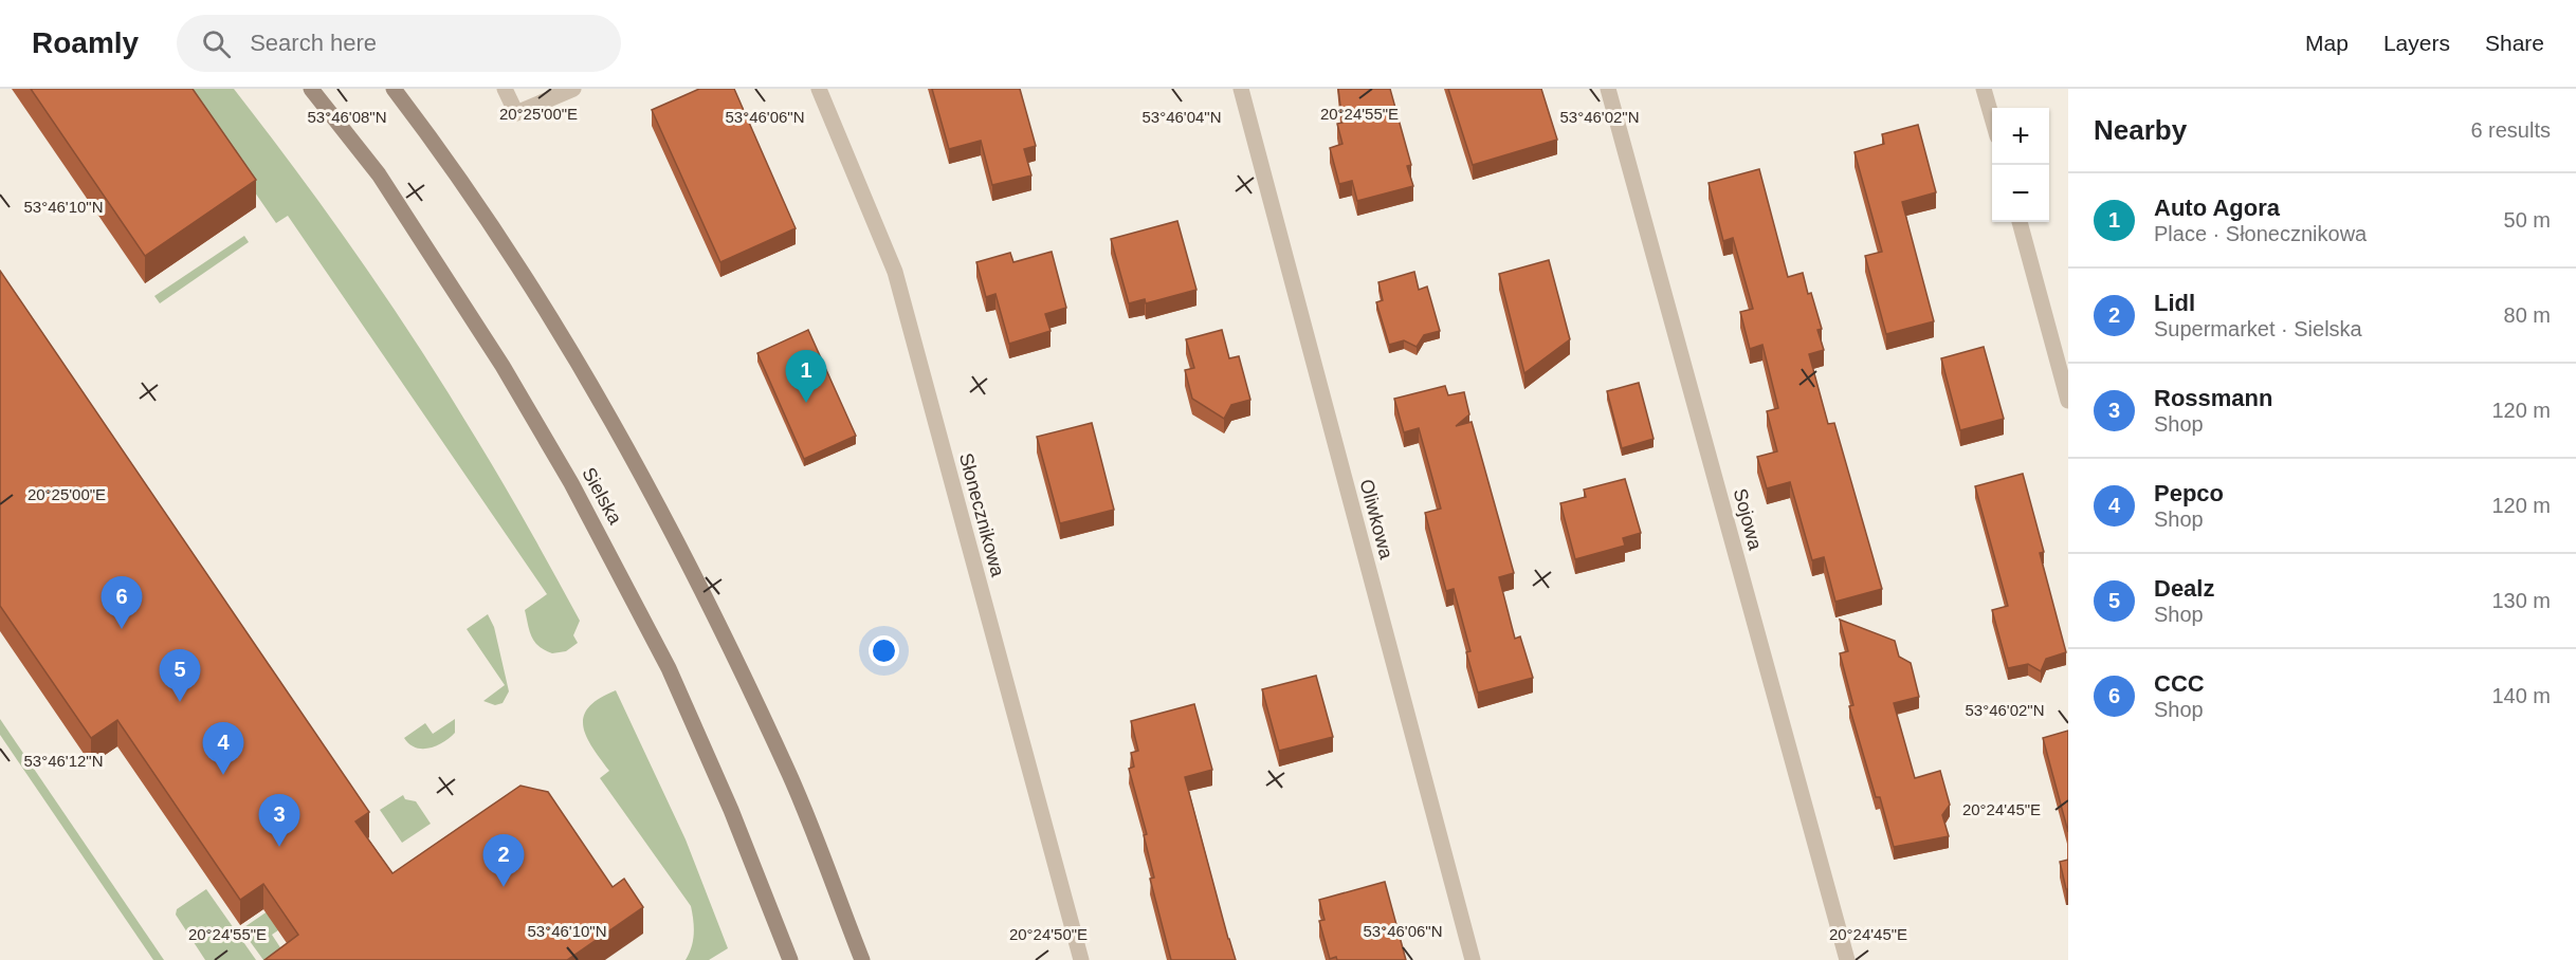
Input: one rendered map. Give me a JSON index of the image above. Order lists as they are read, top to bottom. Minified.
{"streets":{"main road":["Sielska"],"street":["Słonecznikowa","Oliwkowa","Sojowa"]},"page":{"header":"Roamly","search":"Search here","nav":["Map","Layers","Share"],"heading":["Nearby","6 results"],"map_buttons":["+","−"],"list":[{"mark":"1","name":"Auto Agora","note":"Place · Słonecznikowa","value":"50 m"},{"mark":"2","name":"Lidl","note":"Supermarket · Sielska","value":"80 m"},{"mark":"3","name":"Rossmann","note":"Shop","value":"120 m"},{"mark":"4","name":"Pepco","note":"Shop","value":"120 m"},{"mark":"5","name":"Dealz","note":"Shop","value":"130 m"},{"mark":"6","name":"CCC","note":"Shop","value":"140 m"}],"pins":["1","6","5","4","3","2"]},"coordinates":["20°25'00\"E","20°24'55\"E","53°46'08\"N","53°46'06\"N","53°46'04\"N","53°46'02\"N","53°46'10\"N","53°46'12\"N","20°24'45\"E","20°24'50\"E"]}
